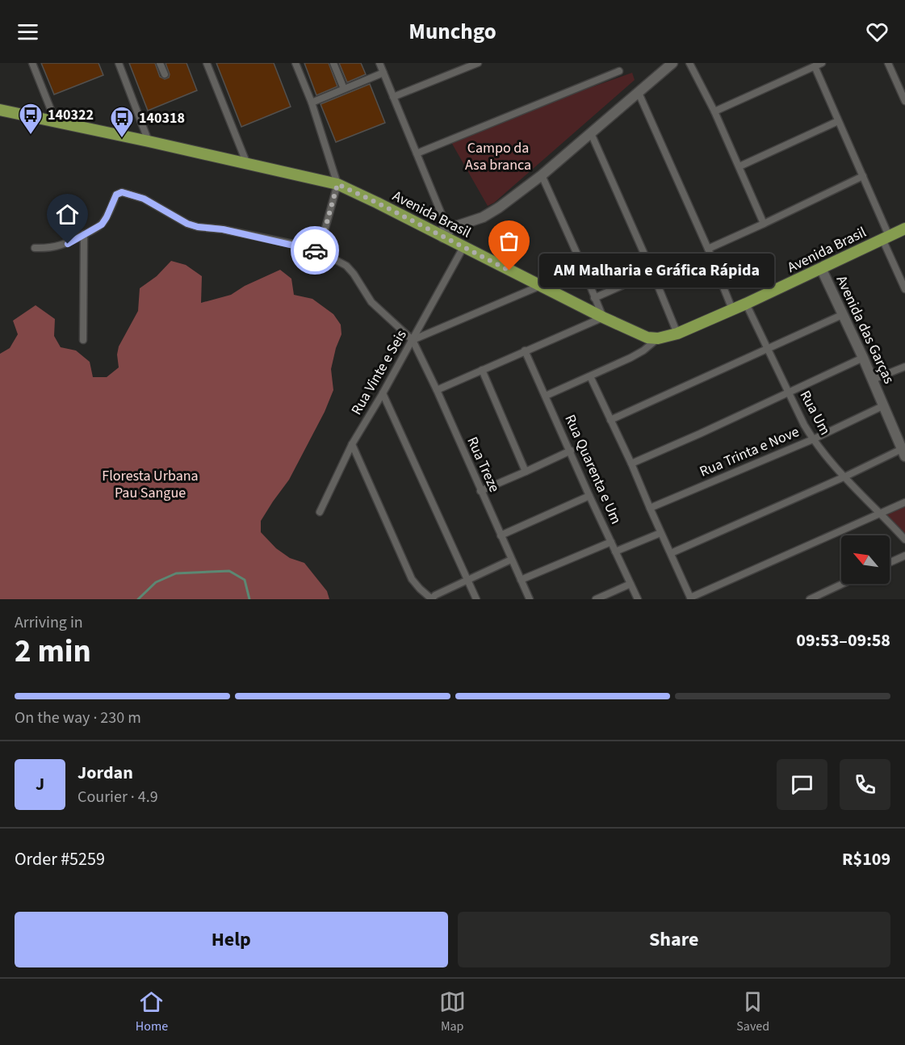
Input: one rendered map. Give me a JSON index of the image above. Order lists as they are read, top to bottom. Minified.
{"streets":{"main road":["Avenida Brasil"],"street":["Avenida das Garças","Rua Vinte e Seis","Rua Um","Rua Trinta e Nove","Rua Treze","Rua Quarenta e Um"]},"crossings":[["Avenida Brasil","Avenida das Garças"],["Avenida Brasil","Rua Vinte e Seis"],["Avenida Brasil","Rua Um"],["Avenida das Garças","Rua Trinta e Nove"],["Rua Vinte e Seis","Rua Treze"],["Rua Um","Rua Trinta e Nove"]],"parks":["Campo da Asa branca","Floresta Urbana Pau Sangue"],"places":{"bus stop":["140322","140318"],"other":["AM Malharia e Gráfica Rápida"]},"north":"top left","page":{"header":"Munchgo","bubble":"AM Malharia e Gráfica Rápida","heading":["2 min","Arriving in","09:53–09:58"],"panel":["Jordan","Courier · 4.9","Order #5259","R$109"],"bar":"On the way · 230 m","round":"J","buttons":["Help","Share"],"tabs":["Home","Map","Saved"]}}
